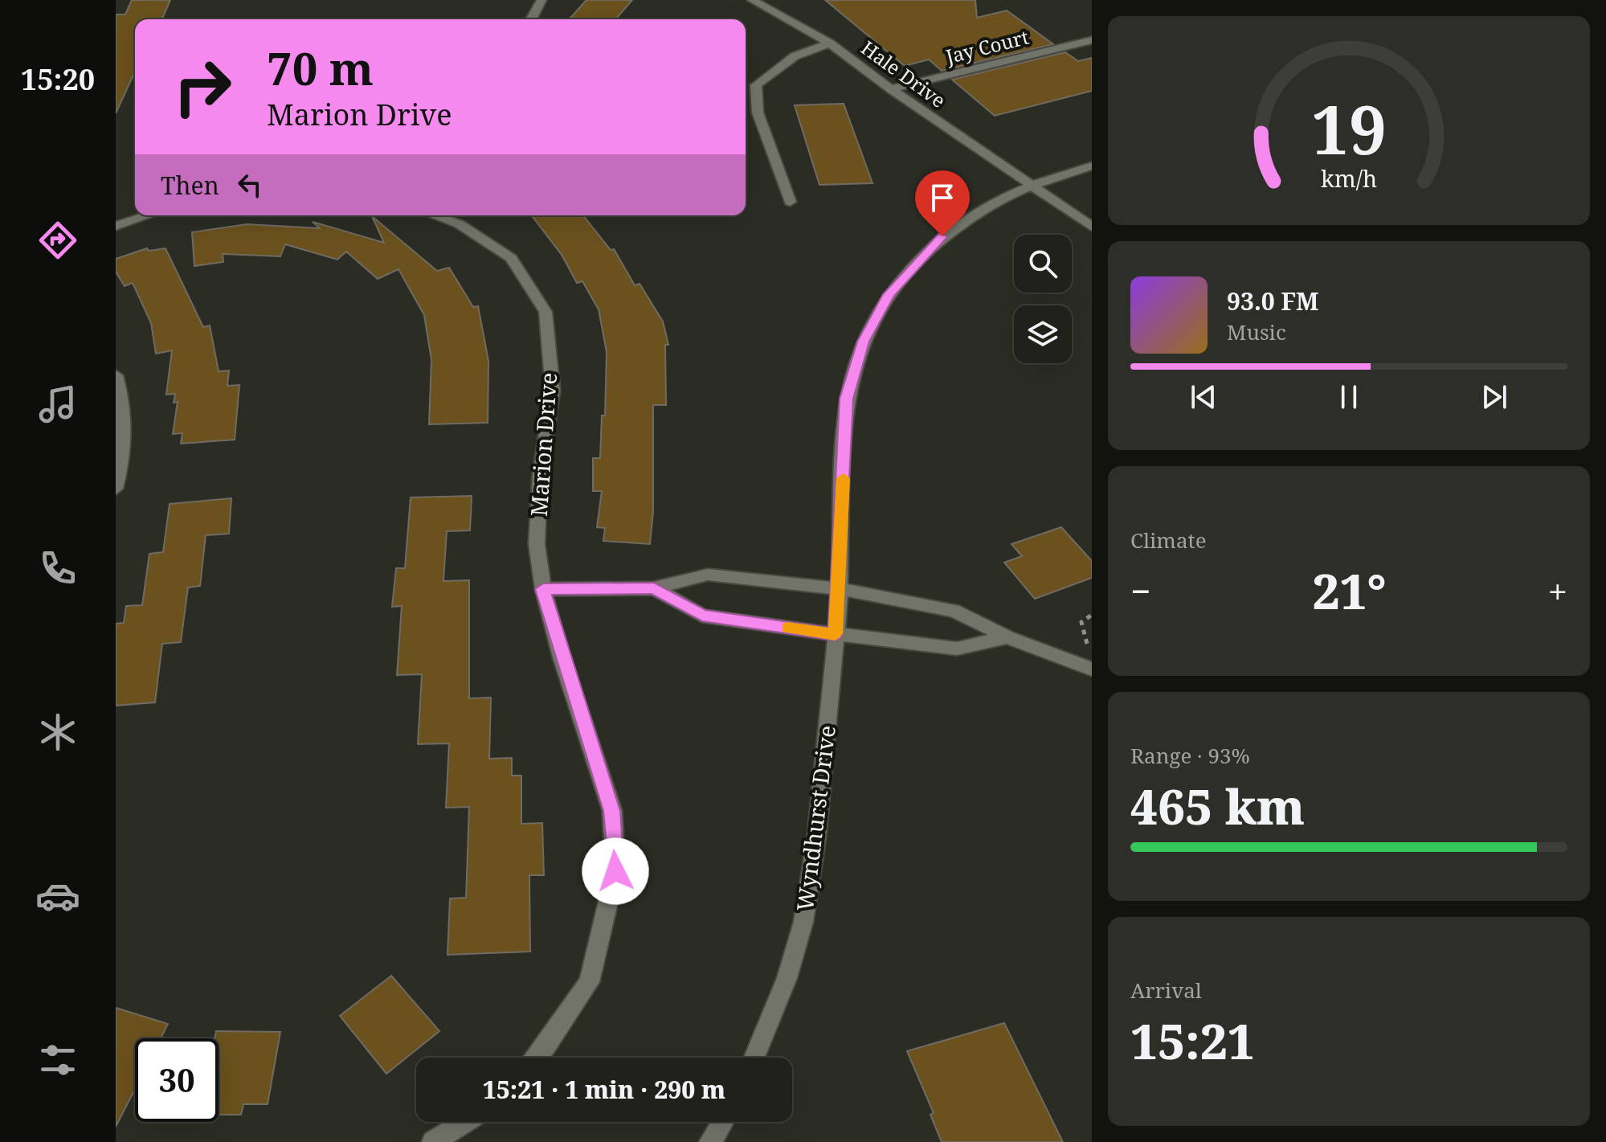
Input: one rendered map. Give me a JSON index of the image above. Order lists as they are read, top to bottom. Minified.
{"streets":{"street":["Jay Court","Hale Drive","Marion Drive","Wyndhurst Drive"]},"crossings":[["Jay Court","Hale Drive"],["Hale Drive","Wyndhurst Drive"]],"page":{"tabs":"15:20","turn":["70 m","Marion Drive"],"then":"Then","song":["93.0 FM","Music"],"tile":["Climate",["Range · 93%","465 km"],["Arrival","15:21"]],"heat":["−","21°","+"],"limit":"30","trip":"15:21 · 1 min · 290 m","gauge":["19","km/h"]}}
